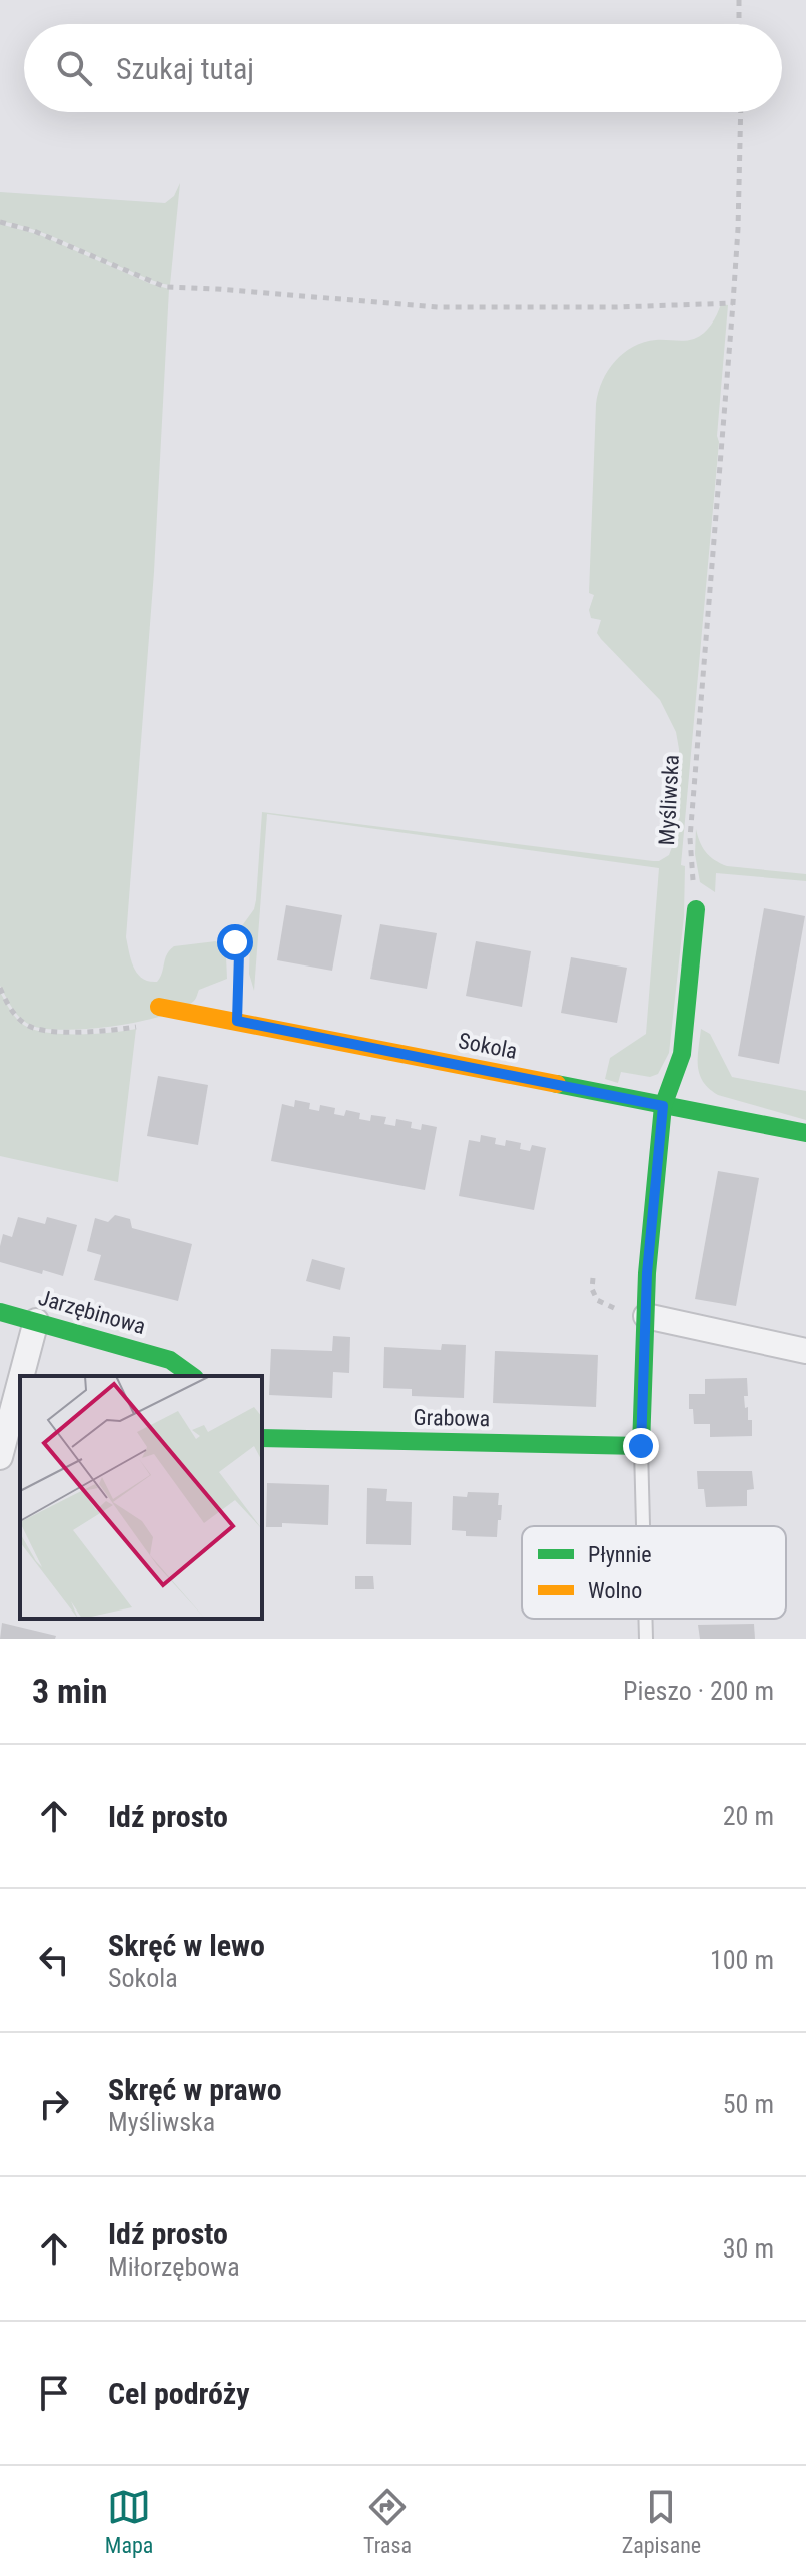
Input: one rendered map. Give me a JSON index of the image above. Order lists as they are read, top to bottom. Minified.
{"streets":{"street":["Sokola","Jarzębinowa","Grabowa"],"path":["Myśliwska"]},"legend":["Płynnie","Wolno"],"page":{"search":"Szukaj tutaj","heading":["3 min","Pieszo · 200 m"],"list":[["Idź prosto","20 m"],["Skręć w lewo","Sokola","100 m"],["Skręć w prawo","Myśliwska","50 m"],["Idź prosto","Miłorzębowa","30 m"],"Cel podróży"],"nav":["Mapa","Trasa","Zapisane"]}}
